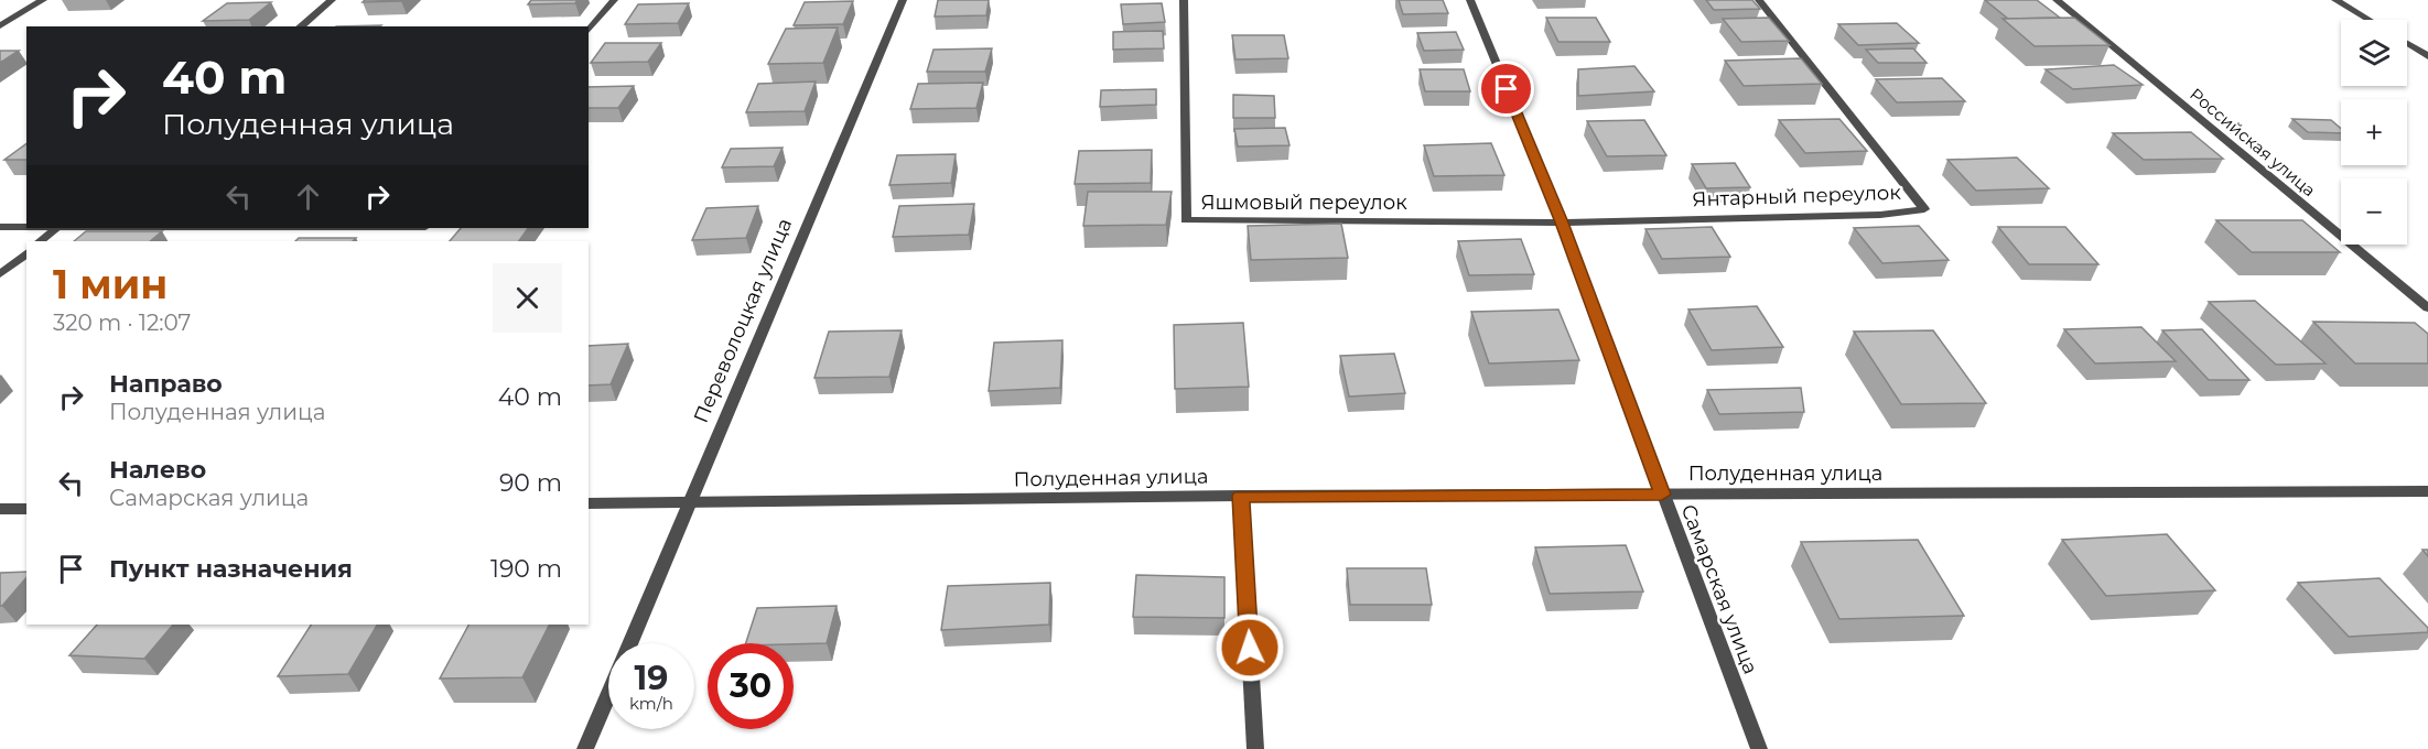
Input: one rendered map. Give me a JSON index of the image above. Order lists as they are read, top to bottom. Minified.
{"streets":{"street":["Российская улица","Янтарный переулок","Яшмовый переулок","Переволоцкая улица","Полуденная улица","Самарская улица"]},"crossings":[["Янтарный переулок","Яшмовый переулок"],["Янтарный переулок","Самарская улица"],["Яшмовый переулок","Самарская улица"],["Переволоцкая улица","Полуденная улица"],["Полуденная улица","Самарская улица"]],"page":{"map_buttons":["+","−"],"turn":["40 m","Полуденная улица"],"heading":["1 мин","320 m · 12:07"],"list":[{"name":"Направо","note":"Полуденная улица","value":"40 m"},{"name":"Налево","note":"Самарская улица","value":"90 m"},{"name":"Пункт назначения","value":"190 m"}],"speed":"19 km/h","limit":"30"}}
